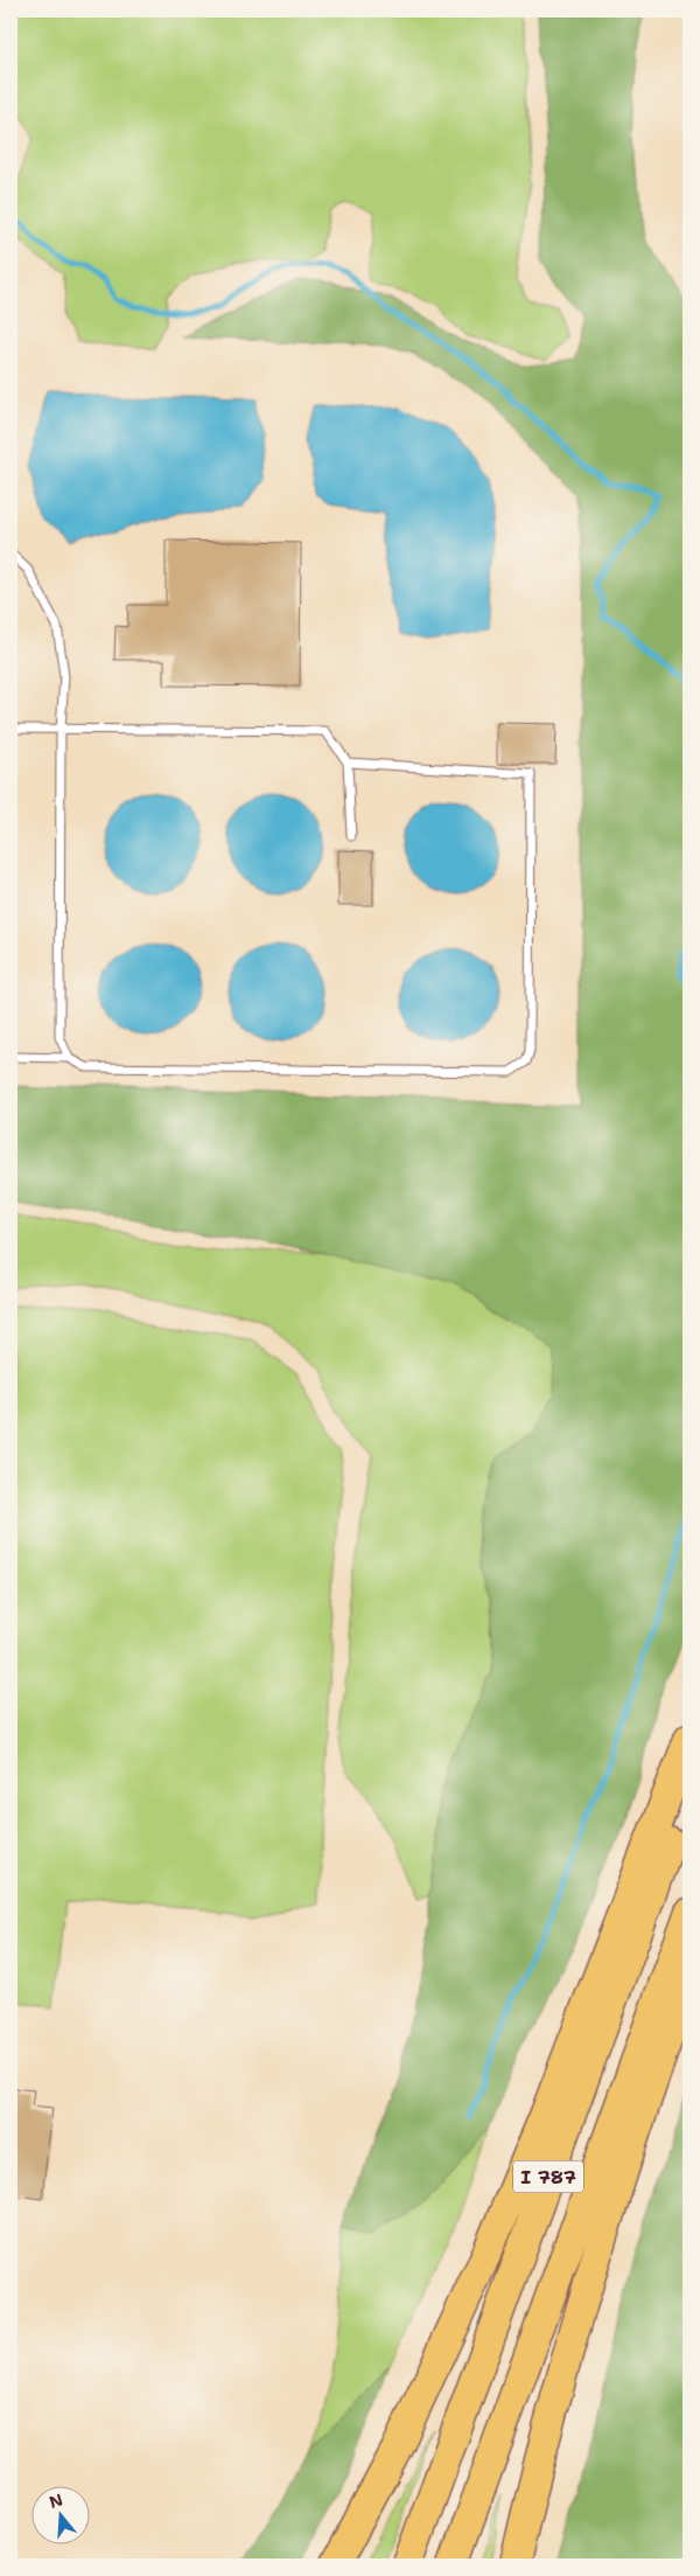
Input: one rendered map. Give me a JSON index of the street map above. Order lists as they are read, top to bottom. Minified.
{"streets":{"highway":["I 787"]},"north":"top"}
